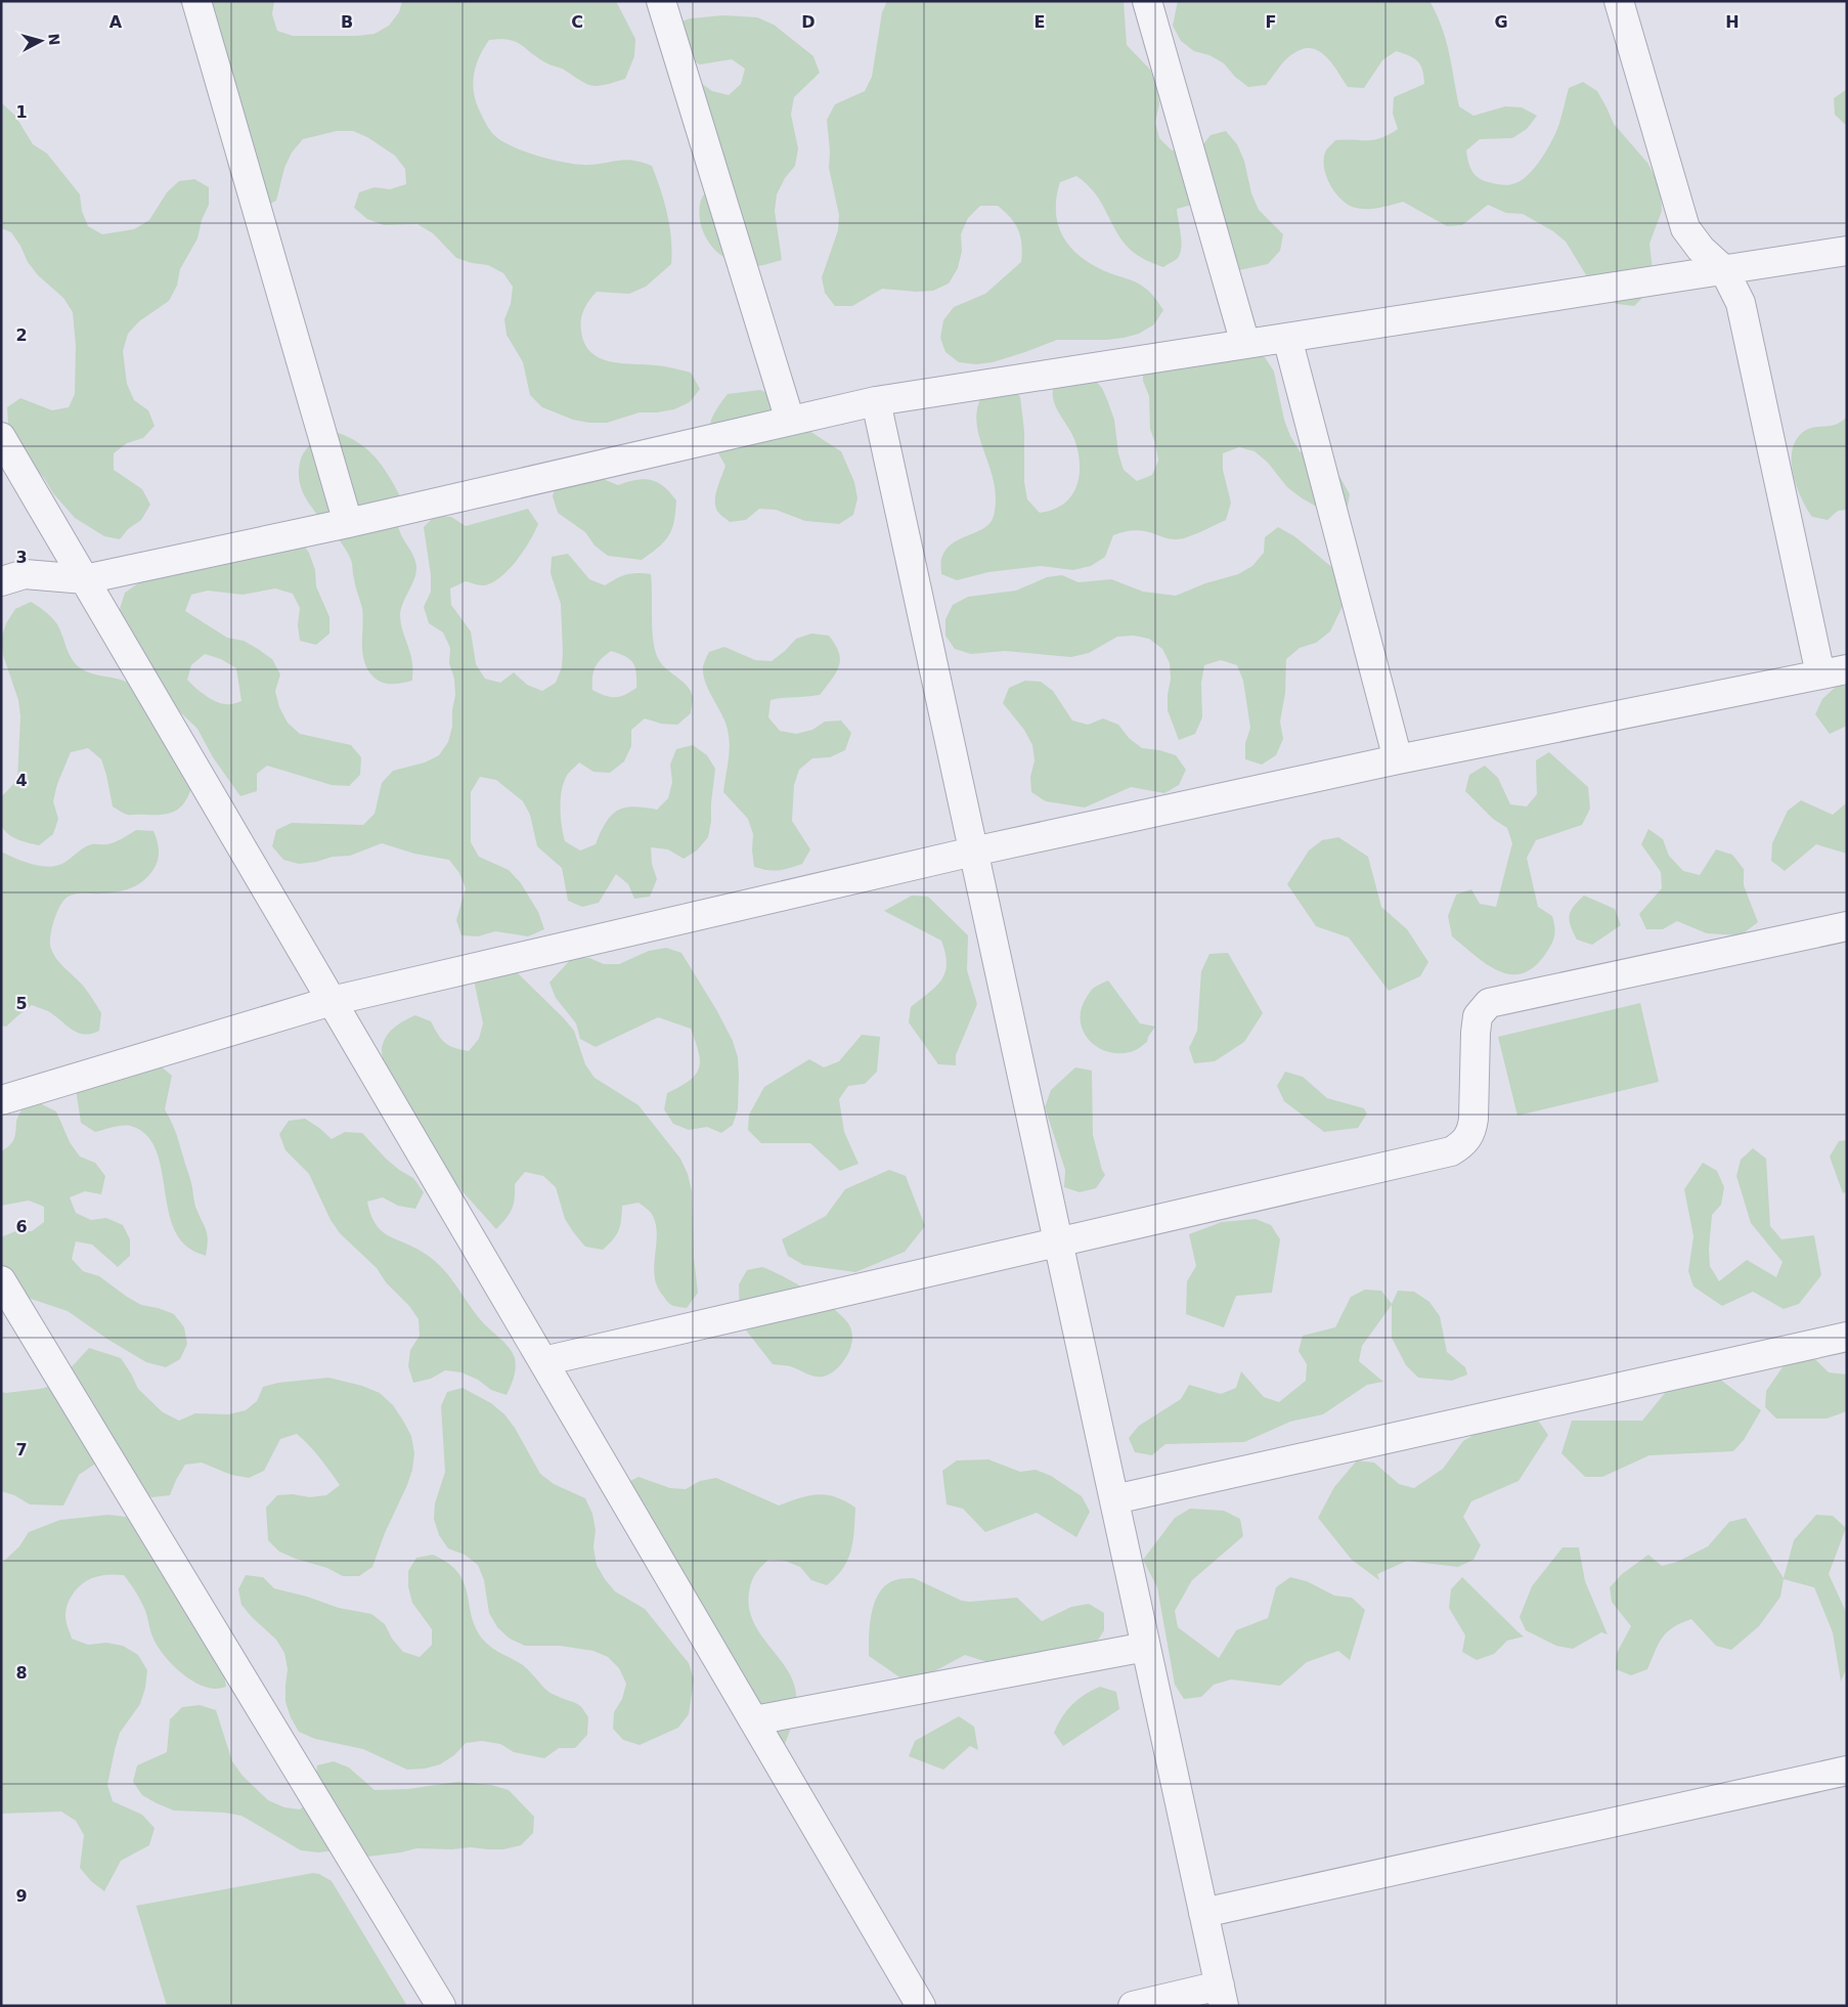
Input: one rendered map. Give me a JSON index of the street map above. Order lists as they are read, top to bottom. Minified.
{"north":"right","grid":{"columns":["A","B","C","D","E","F","G","H"],"rows":["1","2","3","4","5","6","7","8","9"]}}
